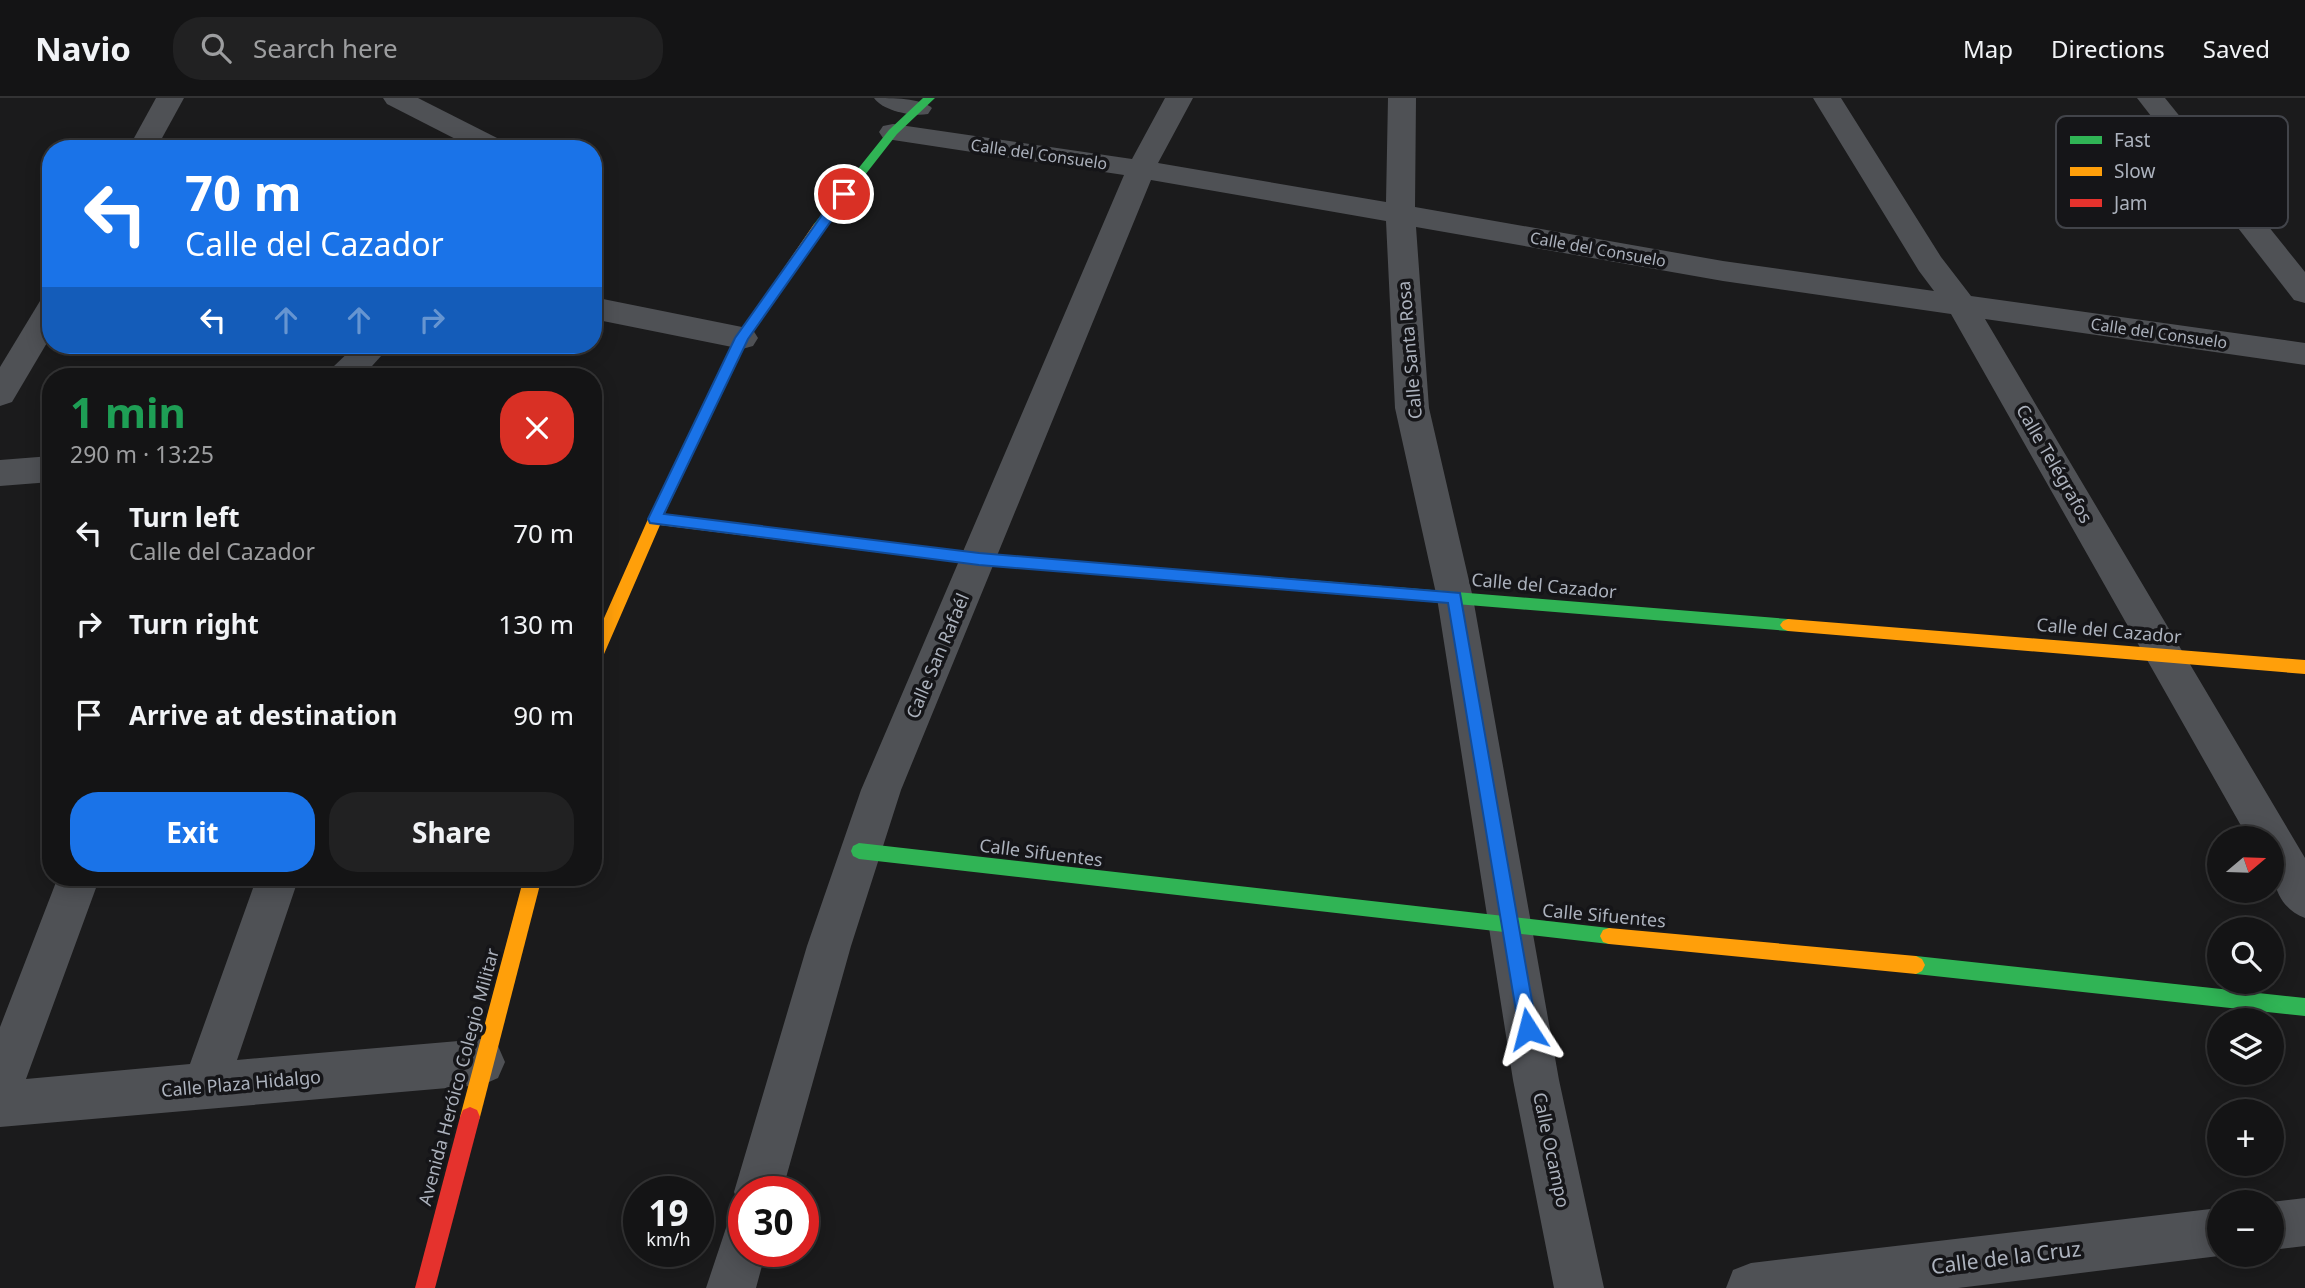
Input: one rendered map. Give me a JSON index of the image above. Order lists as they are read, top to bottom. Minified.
{"streets":{"street":["Calle del Consuelo","Calle Santa Rosa","Calle Telégrafos","Calle del Cazador","Calle San Rafaél","Calle Sifuentes","Avenida Heróico Colegio Militar","Calle Plaza Hidalgo","Calle Ocampo","Calle de la Cruz"]},"crossings":[["Calle del Consuelo","Calle Santa Rosa"],["Calle del Consuelo","Calle Telégrafos"],["Calle del Consuelo","Calle San Rafaél"],["Calle Santa Rosa","Calle del Cazador"],["Calle Santa Rosa","Calle Ocampo"],["Calle Telégrafos","Calle del Cazador"],["Calle del Cazador","Calle San Rafaél"],["Calle del Cazador","Calle Ocampo"],["Calle San Rafaél","Calle Sifuentes"],["Calle Sifuentes","Calle Ocampo"],["Avenida Heróico Colegio Militar","Calle Plaza Hidalgo"]],"legend":["Fast","Slow","Jam"],"north":"right","page":{"header":"Navio","search":"Search here","nav":["Map","Directions","Saved"],"turn":["70 m","Calle del Cazador"],"heading":["1 min","290 m · 13:25"],"list":[{"name":"Turn left","note":"Calle del Cazador","value":"70 m"},{"name":"Turn right","value":"130 m"},{"name":"Arrive at destination","value":"90 m"}],"buttons":["Exit","Share"],"map_buttons":["+","−"],"speed":"19 km/h","limit":"30"}}
